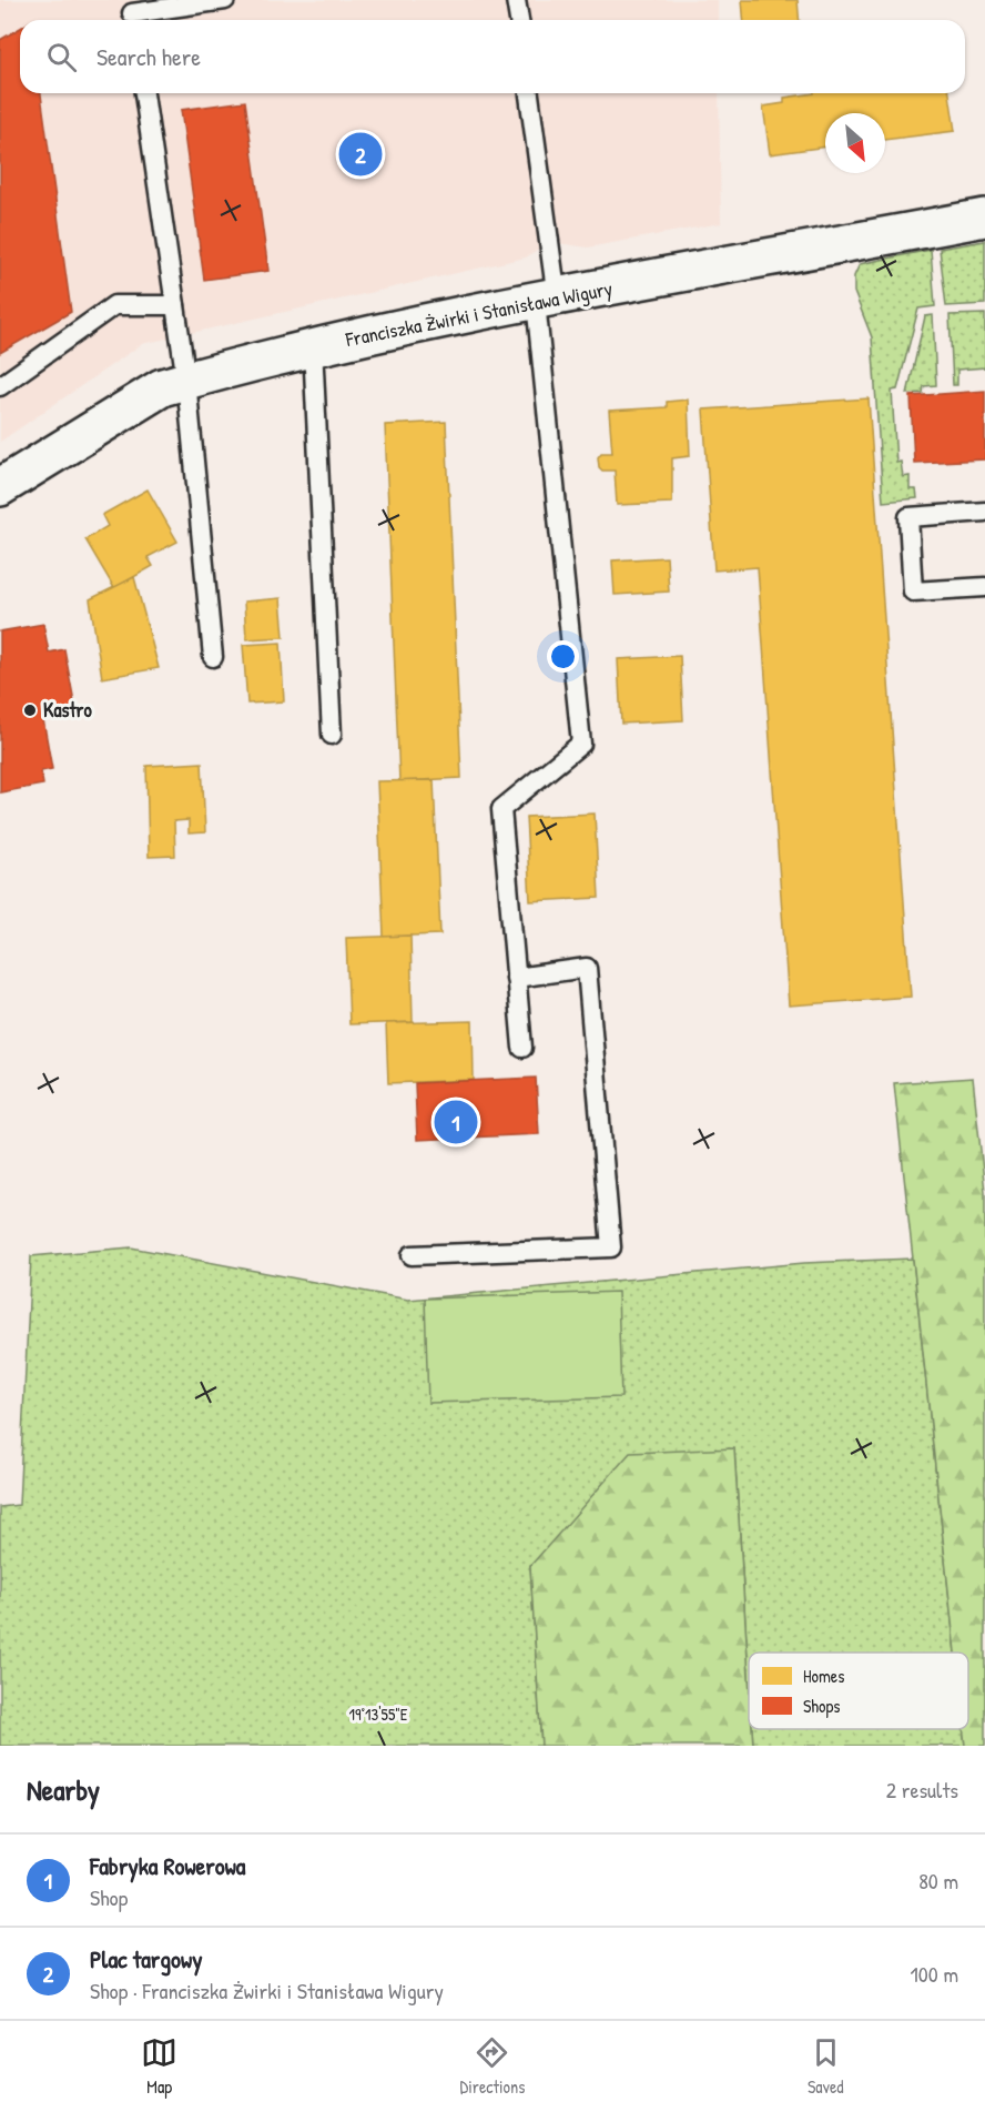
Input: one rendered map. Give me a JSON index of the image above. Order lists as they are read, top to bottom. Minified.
{"streets":{"street":["Franciszka Żwirki i Stanisława Wigury"]},"places":["Kastro"],"legend":["Homes","Shops"],"north":"bottom right","page":{"search":"Search here","pins":["2","1"],"heading":["Nearby","2 results"],"list":[{"mark":"1","name":"Fabryka Rowerowa","note":"Shop","value":"80 m"},{"mark":"2","name":"Plac targowy","note":"Shop · Franciszka Żwirki i Stanisława Wigury","value":"100 m"}],"nav":["Map","Directions","Saved"]},"coordinates":["19°13'55\"E"]}
